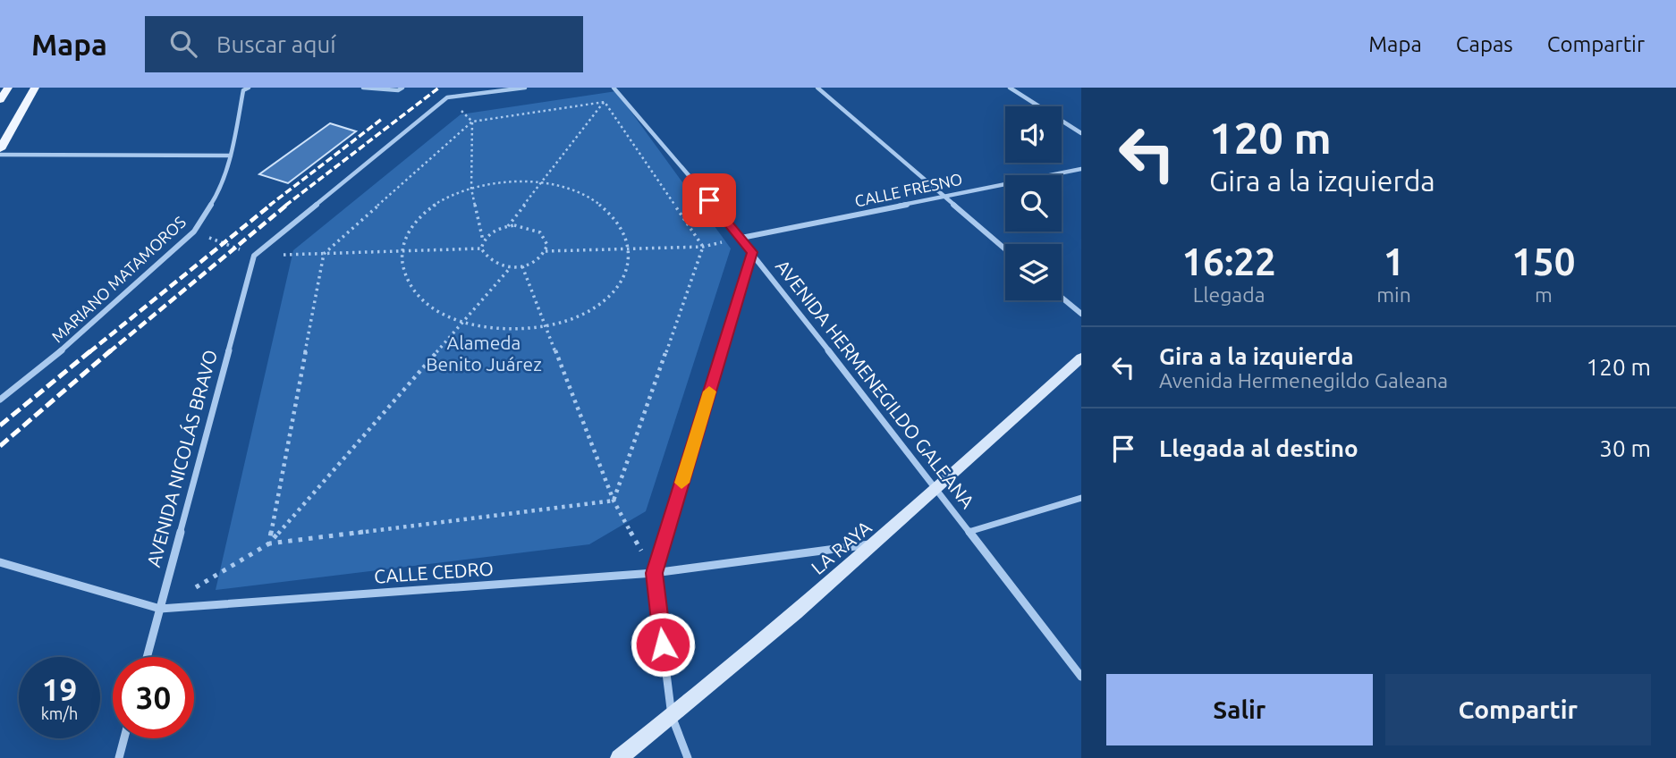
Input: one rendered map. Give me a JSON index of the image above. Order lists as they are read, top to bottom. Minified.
{"streets":{"main road":["LA RAYA"],"street":["CALLE FRESNO","MARIANO MATAMOROS","AVENIDA HERMENEGILDO GALEANA","AVENIDA NICOLÁS BRAVO","CALLE CEDRO"]},"crossings":[["CALLE FRESNO","AVENIDA HERMENEGILDO GALEANA"],["AVENIDA HERMENEGILDO GALEANA","LA RAYA"],["AVENIDA NICOLÁS BRAVO","CALLE CEDRO"],["LA RAYA","CALLE CEDRO"]],"parks":["Alameda Benito Juárez"],"page":{"header":"Mapa","search":"Buscar aquí","nav":["Mapa","Capas","Compartir"],"turn":["120 m","Gira a la izquierda"],"eta":["16:22","Llegada","1","min","150","m"],"list":[{"name":"Gira a la izquierda","note":"Avenida Hermenegildo Galeana","value":"120 m"},{"name":"Llegada al destino","value":"30 m"}],"speed":"19 km/h","limit":"30","buttons":["Salir","Compartir"]}}
